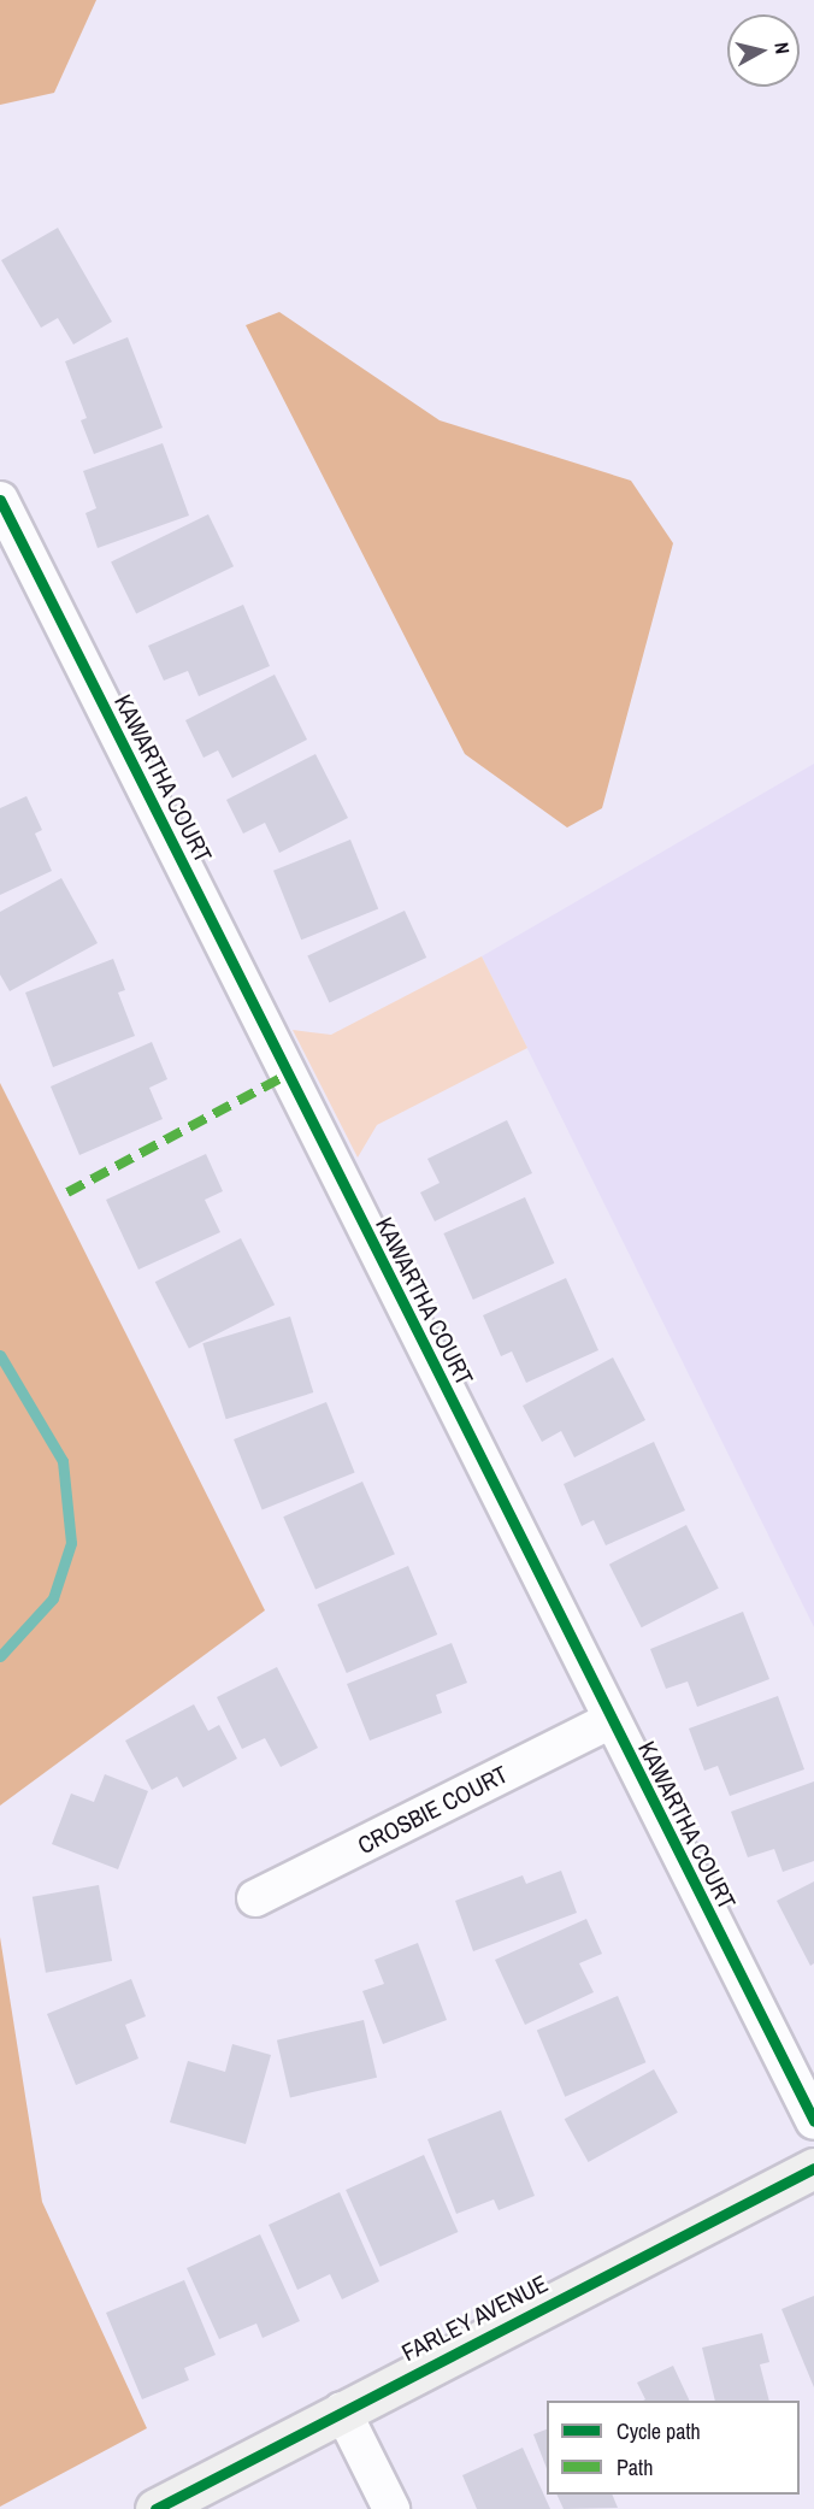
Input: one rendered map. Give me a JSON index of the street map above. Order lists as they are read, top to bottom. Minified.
{"streets":{"street":["KAWARTHA COURT","CROSBIE COURT","FARLEY AVENUE"]},"crossings":[["KAWARTHA COURT","CROSBIE COURT"]],"legend":["Cycle path","Path"],"north":"right"}
